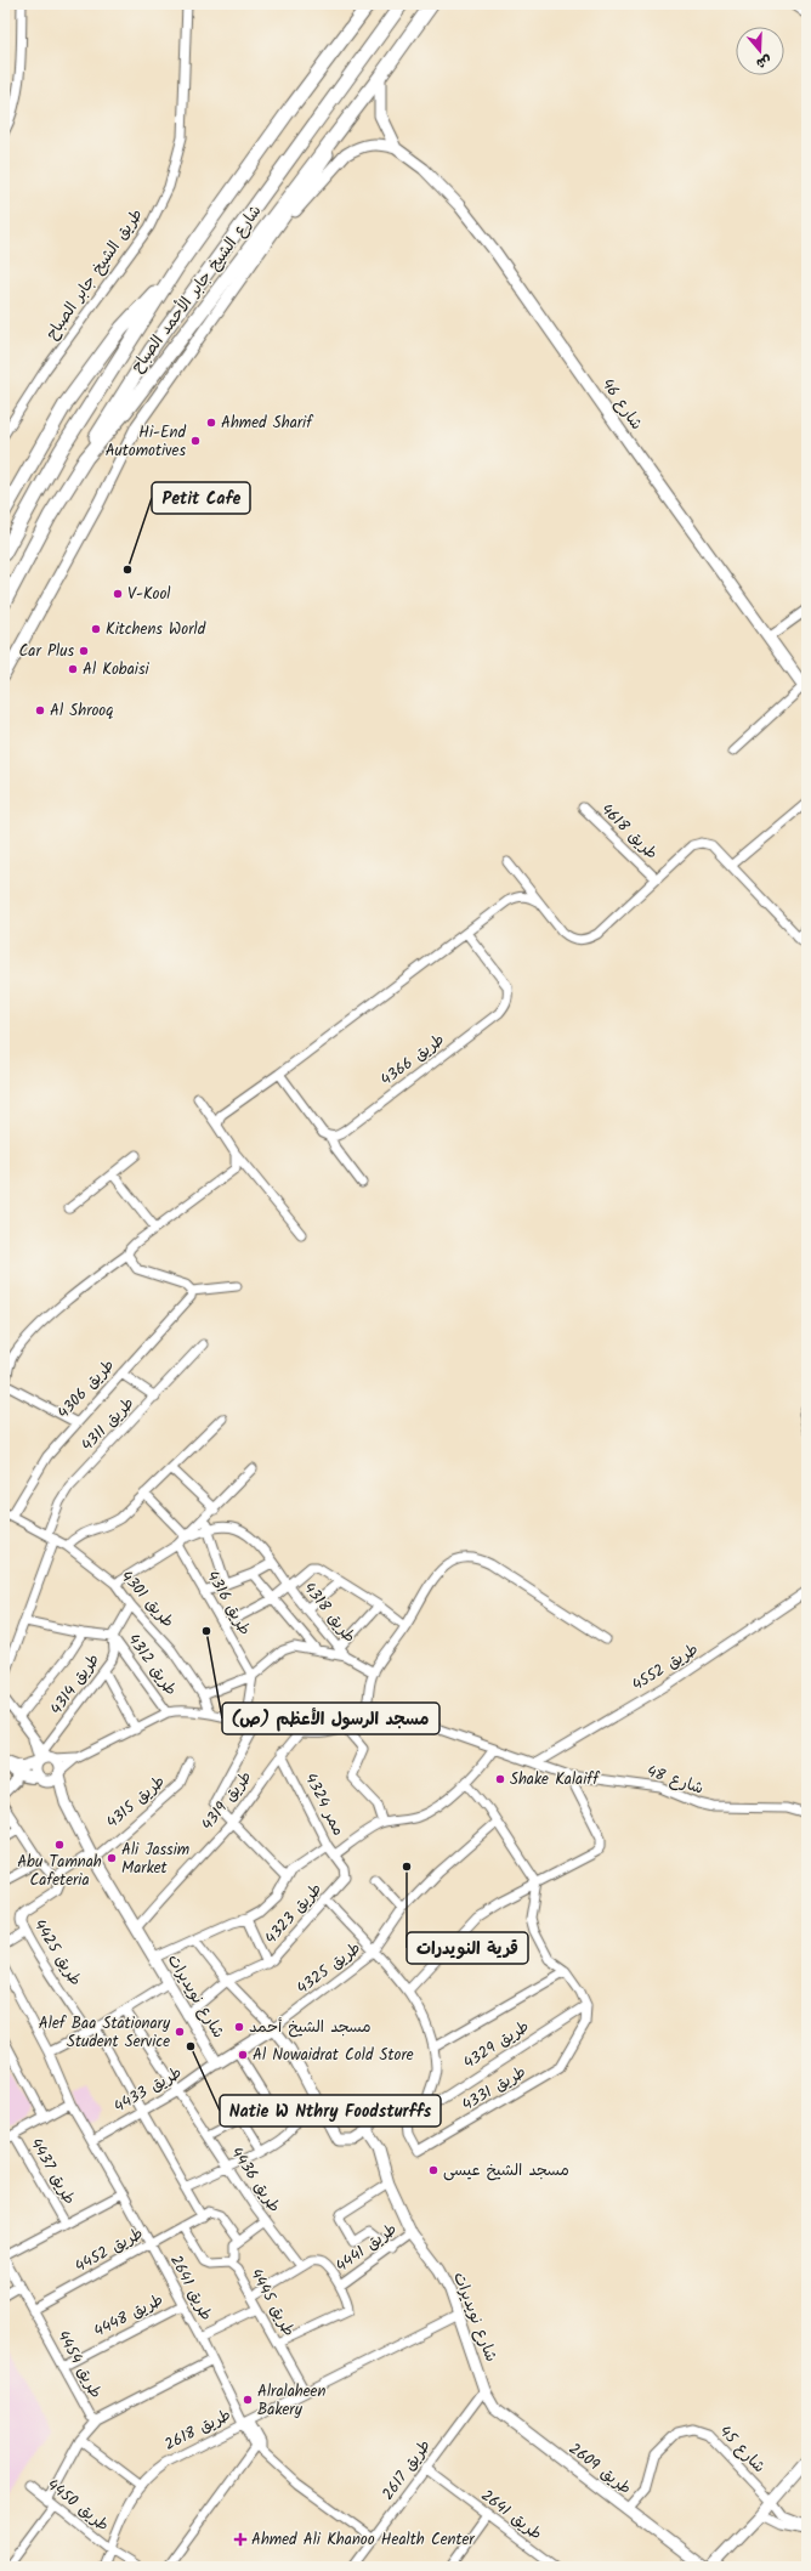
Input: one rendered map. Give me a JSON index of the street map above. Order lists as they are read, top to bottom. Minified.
{"streets":{"main road":["شارع الشيخ جابر الأحمد الصباح"],"street":["طريق الشيخ جابر الصباح","شارع 46","طريق 4618","طريق 4366","طريق 4306","طريق 4311","طريق 4301","طريق 4316","طريق 4318","طريق 4312","طريق 4552","طريق 4314","شارع 48","طريق 4319","طريق 4315","ممر 4324","طريق 4323","طريق 4425","طريق 4325","شارع نويديرات","طريق 4329","طريق 4331","طريق 4433","طريق 4437","طريق 4436","طريق 4441","طريق 4452","طريق 2641","طريق 4445","طريق 4448","طريق 4454","طريق 2618","شارع 45","طريق 2609","طريق 2617","طريق 4450"]},"crossings":[["شارع الشيخ جابر الأحمد الصباح","شارع 46"],["طريق 4306","طريق 4301"],["طريق 4311","طريق 4301"],["طريق 4311","طريق 4312"],["طريق 4301","طريق 4318"],["طريق 4301","طريق 4314"],["طريق 4316","طريق 4318"],["طريق 4316","شارع 48"],["طريق 4316","طريق 4319"],["طريق 4318","شارع 48"],["طريق 4318","طريق 4319"],["طريق 4312","طريق 4314"],["طريق 4552","شارع 48"],["طريق 4314","شارع نويديرات"],["شارع 48","طريق 4319"],["طريق 4319","ممر 4324"],["طريق 4319","شارع نويديرات"],["طريق 4315","طريق 4425"],["طريق 4315","شارع نويديرات"],["ممر 4324","طريق 4323"],["طريق 4323","شارع نويديرات"],["طريق 4425","طريق 4433"],["طريق 4425","طريق 4452"],["طريق 4325","شارع نويديرات"],["شارع نويديرات","طريق 4329"],["شارع نويديرات","طريق 4433"],["شارع نويديرات","طريق 4441"],["شارع نويديرات","طريق 2618"],["شارع نويديرات","طريق 2609"],["شارع نويديرات","طريق 2617"],["طريق 4329","طريق 4331"],["طريق 4433","طريق 4436"],["طريق 4433","طريق 2641"],["طريق 4436","طريق 4441"],["طريق 4441","طريق 4445"],["طريق 4452","طريق 2641"],["طريق 4452","طريق 4445"],["طريق 4452","طريق 4454"],["طريق 2641","طريق 4448"],["طريق 2641","طريق 4454"],["طريق 2641","طريق 2618"],["طريق 2641","طريق 2617"],["طريق 4445","طريق 2618"],["طريق 4448","طريق 4454"],["طريق 2618","طريق 4450"],["شارع 45","طريق 2609"],["طريق 2609","طريق 2617"]],"places":{"other":["Ahmed Sharif","Hi-End Automotives","Petit Cafe","V-Kool","Kitchens World","Car Plus","Al Kobaisi","Al Shrooq","مسجد الرسول الأعظم (ص)","Shake Kalaiff","Abu Tamnah Cafeteria","Ali Jassim Market","قرية النويدرات","مسجد الشيخ أحمد","Alef Baa Stationary Student Service","Natie W Nthry Foodsturffs","Al Nowaidrat Cold Store","مسجد الشيخ عيسى","Alralaheen Bakery"],"health":["Ahmed Ali Khanoo Health Center"]},"north":"bottom"}
